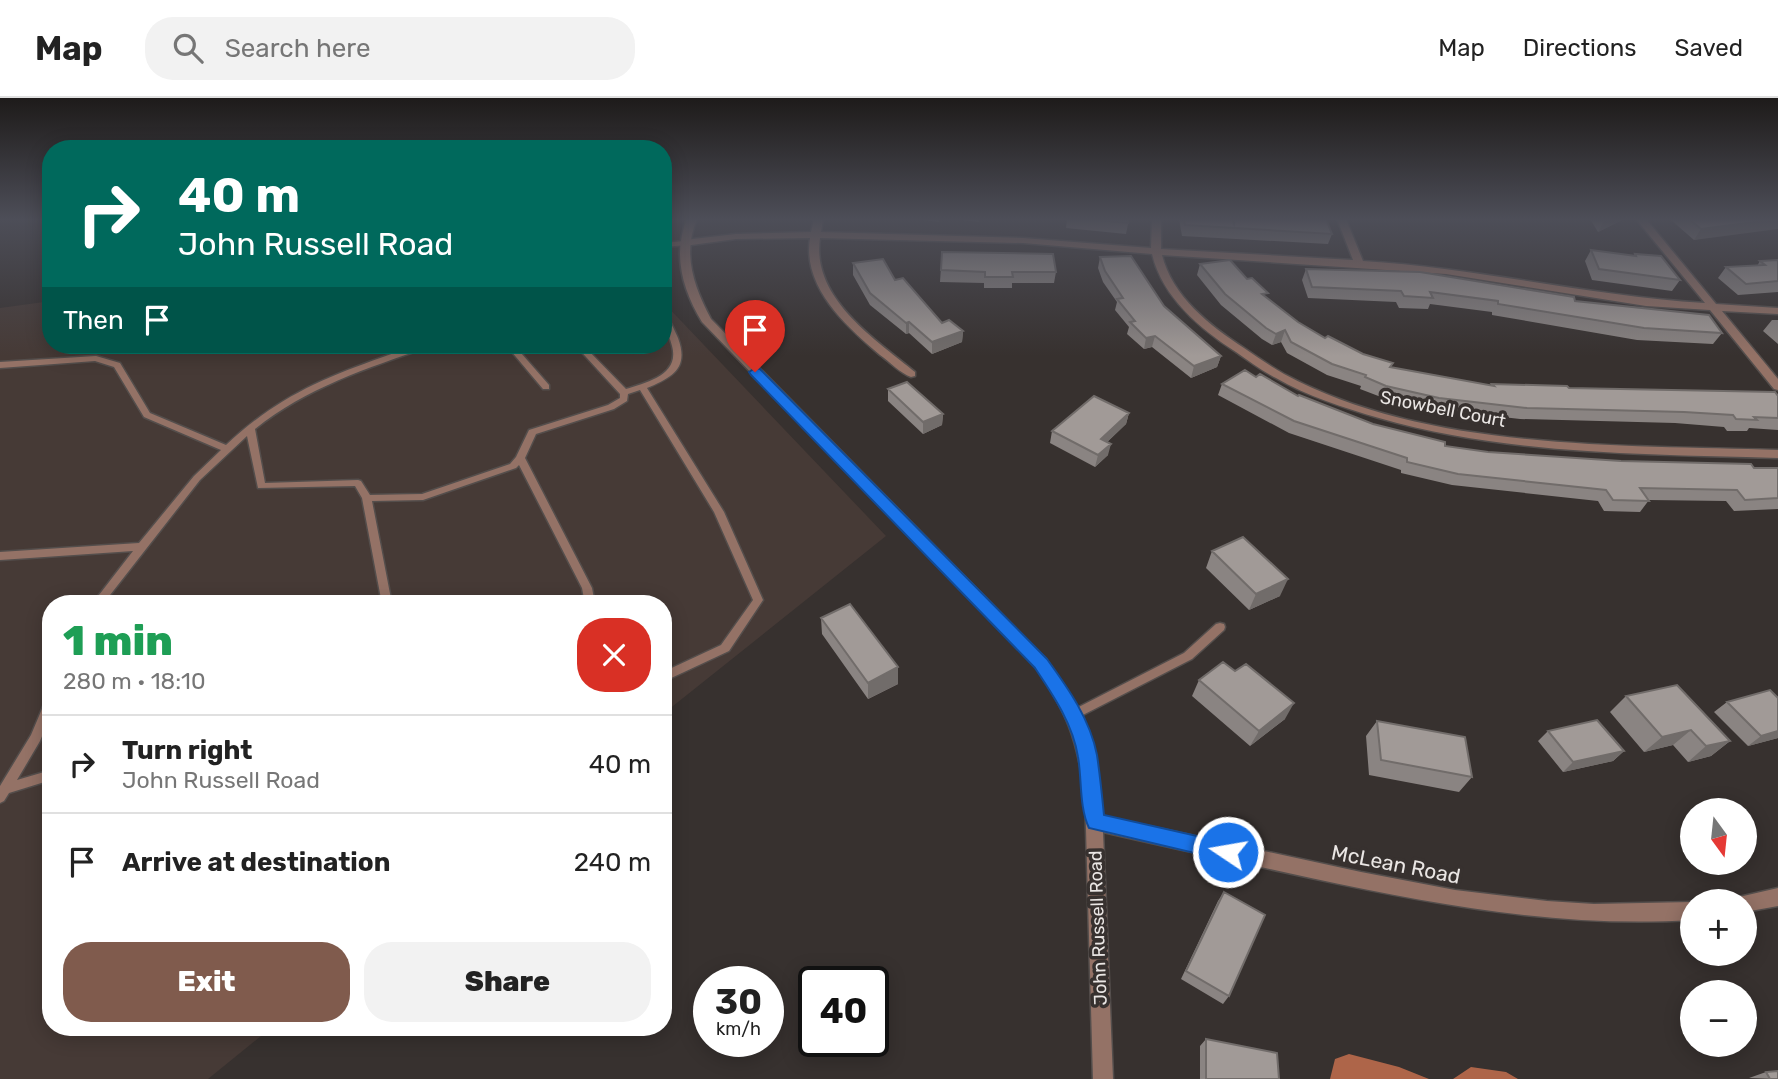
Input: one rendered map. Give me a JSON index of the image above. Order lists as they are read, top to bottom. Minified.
{"streets":{"street":["Snowbell Court","McLean Road","John Russell Road"]},"crossings":[["McLean Road","John Russell Road"]],"north":"bottom","page":{"header":"Map","search":"Search here","nav":["Map","Directions","Saved"],"turn":["40 m","John Russell Road"],"then":"Then","heading":["1 min","280 m · 18:10"],"list":[{"name":"Turn right","note":"John Russell Road","value":"40 m"},{"name":"Arrive at destination","value":"240 m"}],"map_buttons":["+","−"],"buttons":["Exit","Share"],"speed":"30 km/h","limit":"40"}}
